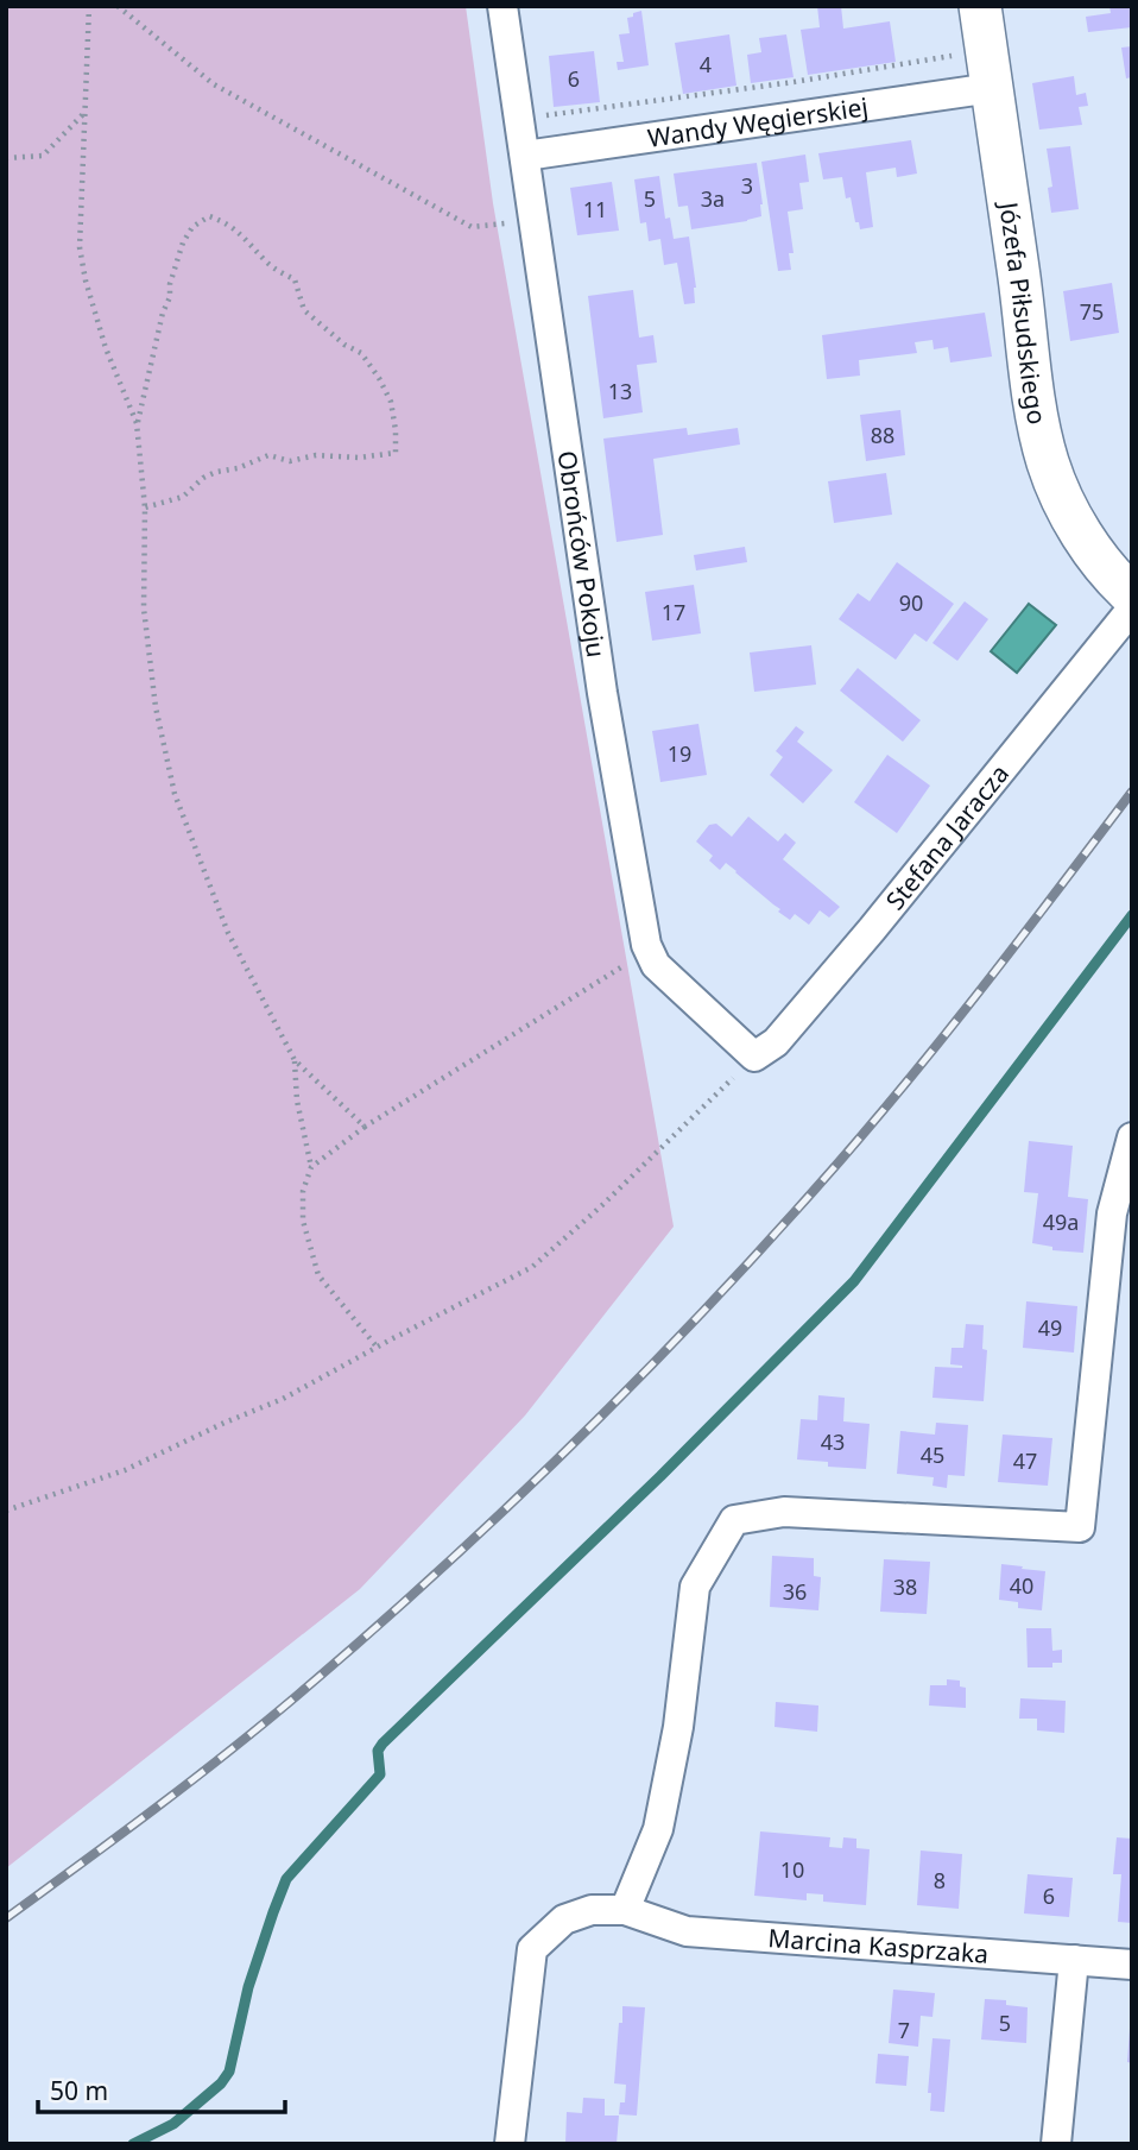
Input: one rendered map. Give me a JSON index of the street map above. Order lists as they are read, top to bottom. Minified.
{"streets":{"street":["Wandy Węgierskiej","Józefa Piłsudskiego","Obrońców Pokoju","Stefana Jaracza","Marcina Kasprzaka"]},"crossings":[["Wandy Węgierskiej","Józefa Piłsudskiego"],["Wandy Węgierskiej","Obrońców Pokoju"],["Obrońców Pokoju","Stefana Jaracza"]],"house_numbers":["4","6","3","5","3a","11","75","13","88","90","17","19","49a","49","43","45","47","40","38","36","10","8","6","5","7"],"scale_bar":"50 m"}
